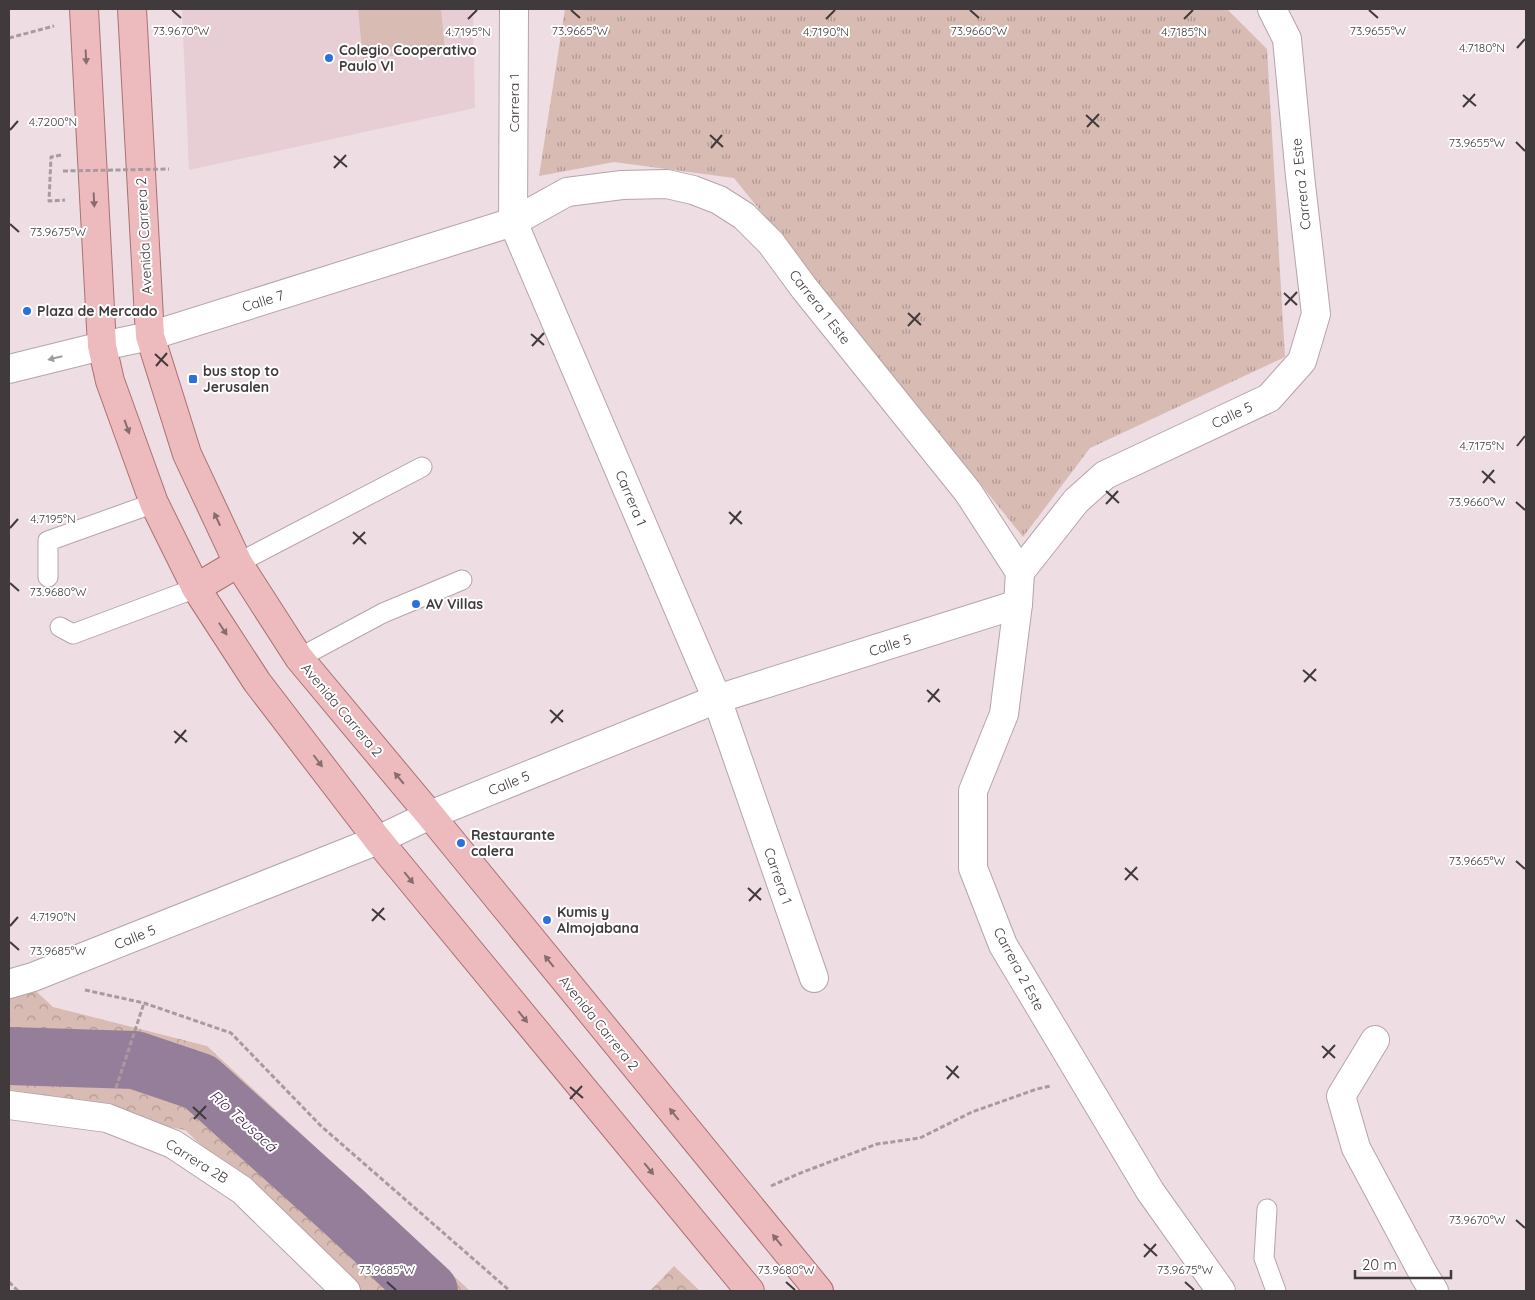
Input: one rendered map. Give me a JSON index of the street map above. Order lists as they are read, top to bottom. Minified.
{"streets":{"main road":["Avenida Carrera 2"],"street":["Carrera 1","Carrera 2 Este","Calle 7","Carrera 1 Este","Calle 5","Carrera 2B"]},"crossings":[["Carrera 1","Calle 7"],["Carrera 1","Carrera 1 Este"],["Carrera 1","Calle 5"],["Carrera 2 Este","Calle 5"],["Avenida Carrera 2","Calle 7"],["Avenida Carrera 2","Calle 5"],["Calle 7","Carrera 1 Este"],["Carrera 1 Este","Calle 5"]],"water":["Río Teusacá"],"places":{"other":["Colegio Cooperativo Paulo VI","Plaza de Mercado","AV Villas","Restaurante calera","Kumis y Almojabana"],"transit":["bus stop to Jerusalen"]},"scale_bar":"20 m","coordinates":["73.9670°W","73.9665°W","73.9660°W","73.9655°W","4.7195°N","4.7190°N","4.7185°N","4.7180°N","4.7200°N","73.9675°W","4.7175°N","73.9680°W","73.9685°W"]}
